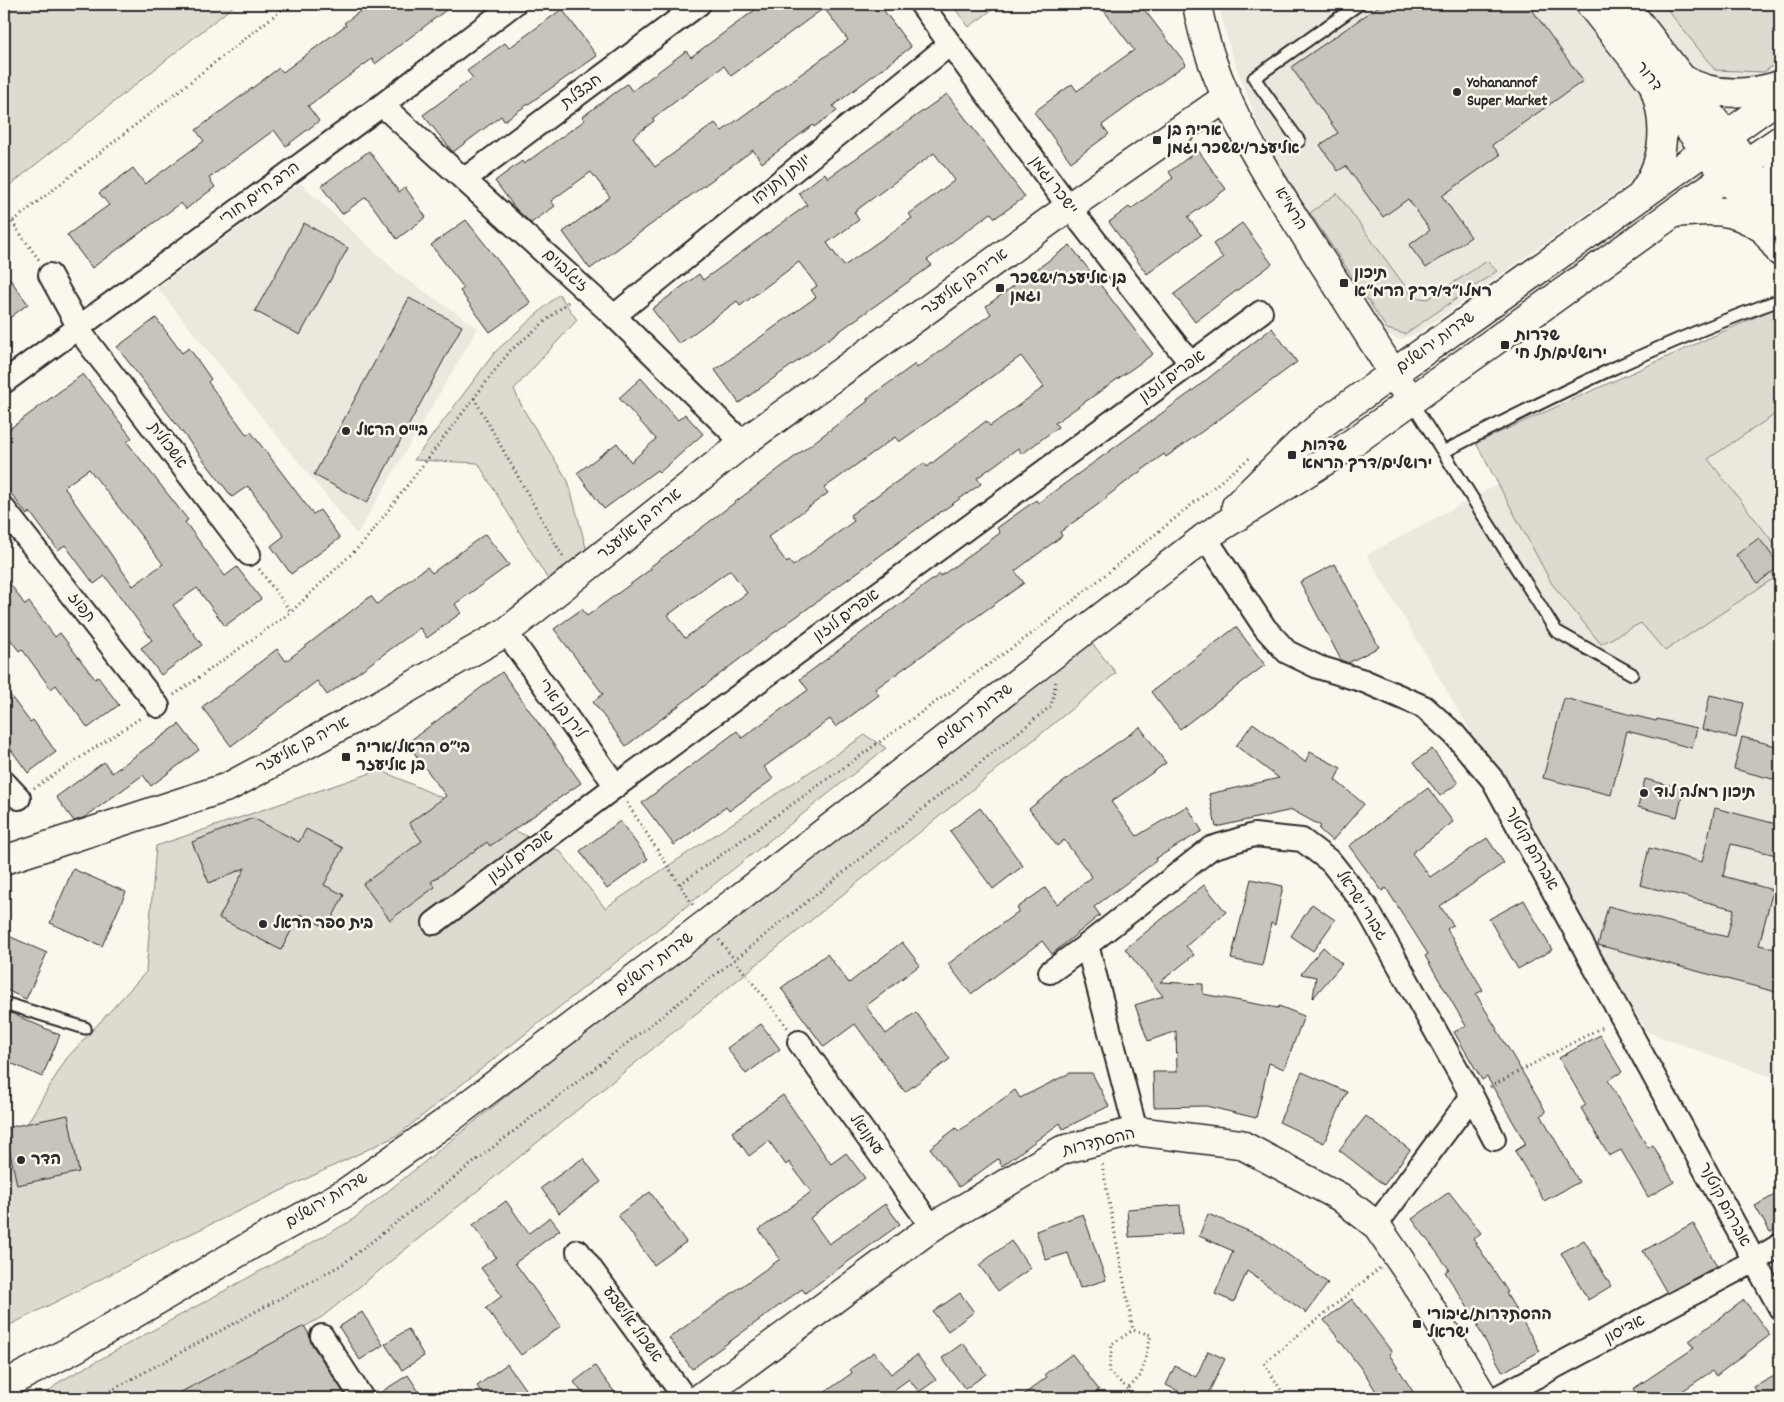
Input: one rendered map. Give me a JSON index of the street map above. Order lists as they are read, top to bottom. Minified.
{"streets":{"street":["דרור","חבצלת","יונתן נתניהו","יישכר וגמן","הרב חיים חורי","הרמ\"א","זיגלבוים","אריה בן אליעזר","שדרות ירושלים","אפרים לוזון","אשכולית","תפוז","לירן בן ארי","אברהם קוטנר","גבורי ישראל","עמנואל","ההסתדרות","אשכול אלישבע","אדיסון"]},"crossings":[["דרור","שדרות ירושלים"],["חבצלת","זיגלבוים"],["יונתן נתניהו","יישכר וגמן"],["יונתן נתניהו","זיגלבוים"],["יישכר וגמן","אריה בן אליעזר"],["יישכר וגמן","אפרים לוזון"],["הרב חיים חורי","זיגלבוים"],["הרב חיים חורי","אשכולית"],["הרמ\"א","אריה בן אליעזר"],["הרמ\"א","שדרות ירושלים"],["זיגלבוים","אריה בן אליעזר"],["אריה בן אליעזר","לירן בן ארי"],["שדרות ירושלים","אברהם קוטנר"],["אפרים לוזון","לירן בן ארי"],["אברהם קוטנר","אדיסון"],["עמנואל","ההסתדרות"]],"places":{"other":["Yohanannof Super Market","בי\"ס הראל","תיכון רמלה לוד","בית ספר הראל","הדר"],"transit":["אריה בן אליעזר/יששכר וגמן","תיכון רמלו״ד/דרך הרמ״א","בן אליעזר/יששכר וגמן","שדרות ירושלים/תל חי","שדרות ירושלים/דרך הרמא","בי״ס הראל/אריה בן אליעזר","ההסתדרות/גיבורי ישראל"]}}
